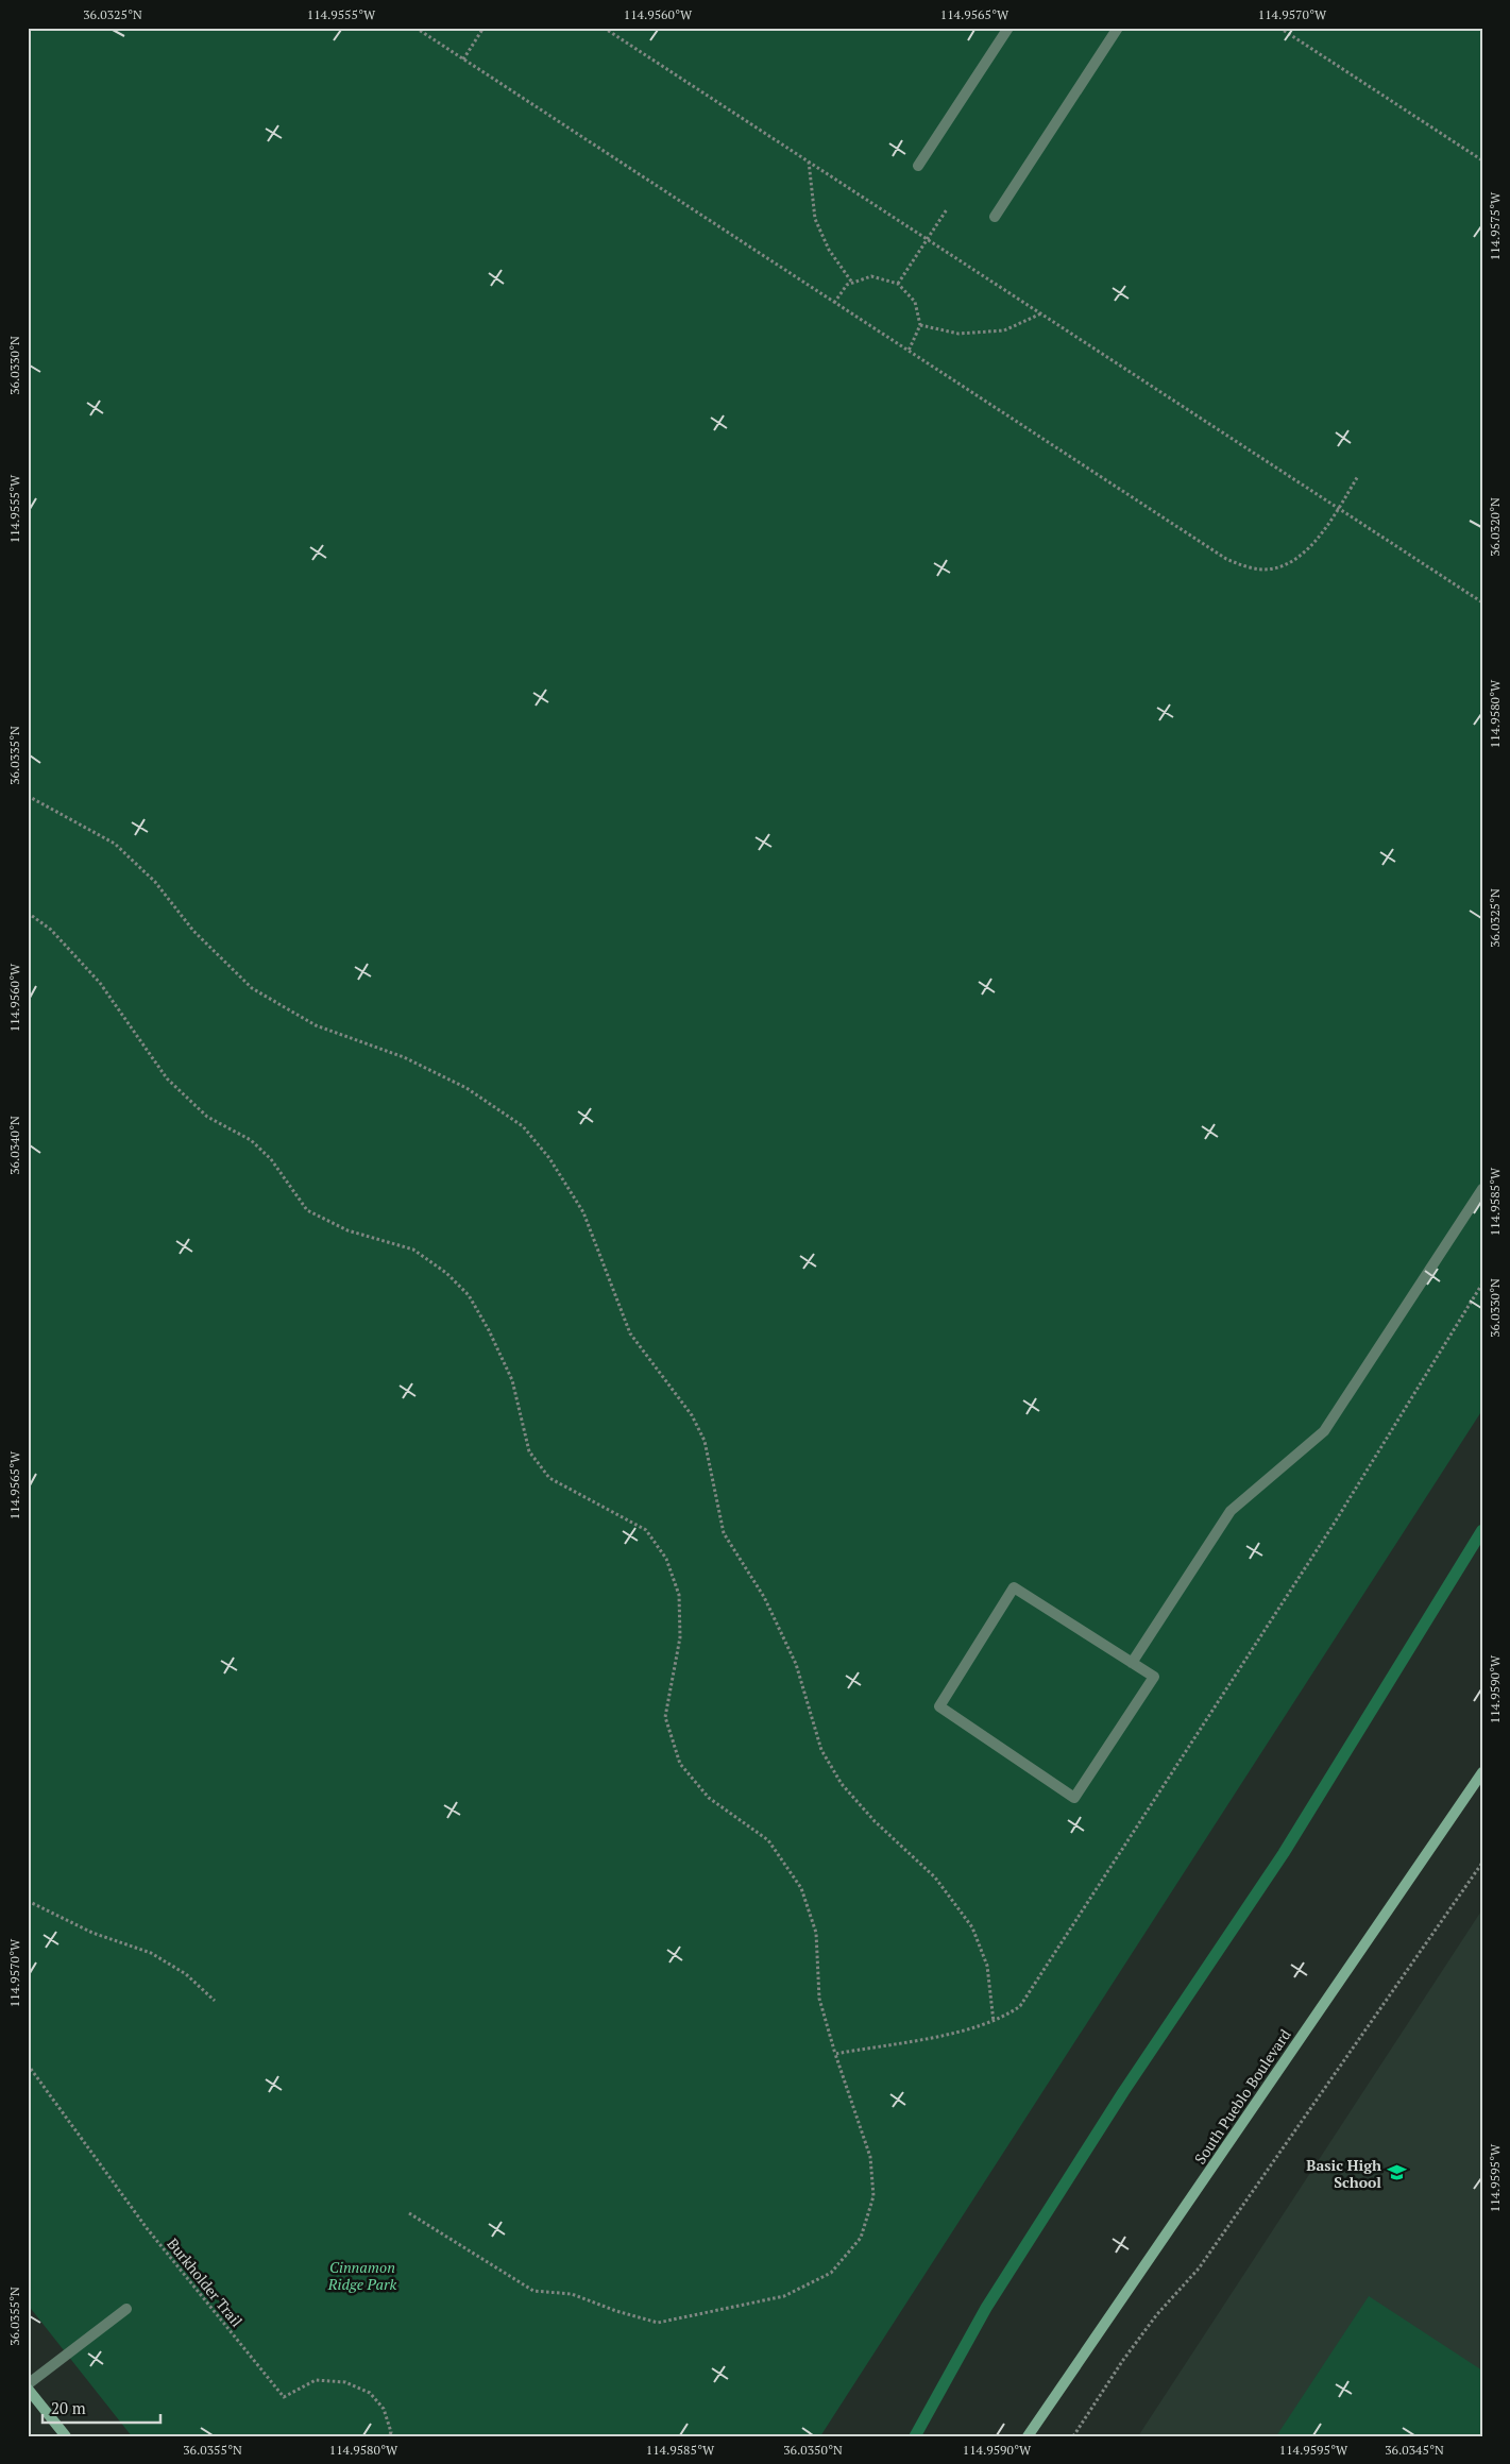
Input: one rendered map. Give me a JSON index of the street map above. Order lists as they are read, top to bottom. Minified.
{"streets":{"street":["South Pueblo Boulevard"],"path":["Burkholder Trail"]},"parks":["Cinnamon Ridge Park"],"places":{"school or university":["Basic High School"]},"scale_bar":"20 m","coordinates":["36.0325°N","114.9555°W","114.9560°W","114.9565°W","114.9570°W","114.9575°W","36.0330°N","36.0320°N","114.9580°W","36.0335°N","36.0340°N","114.9585°W","114.9590°W","114.9595°W","36.0355°N","36.0350°N","36.0345°N"]}
